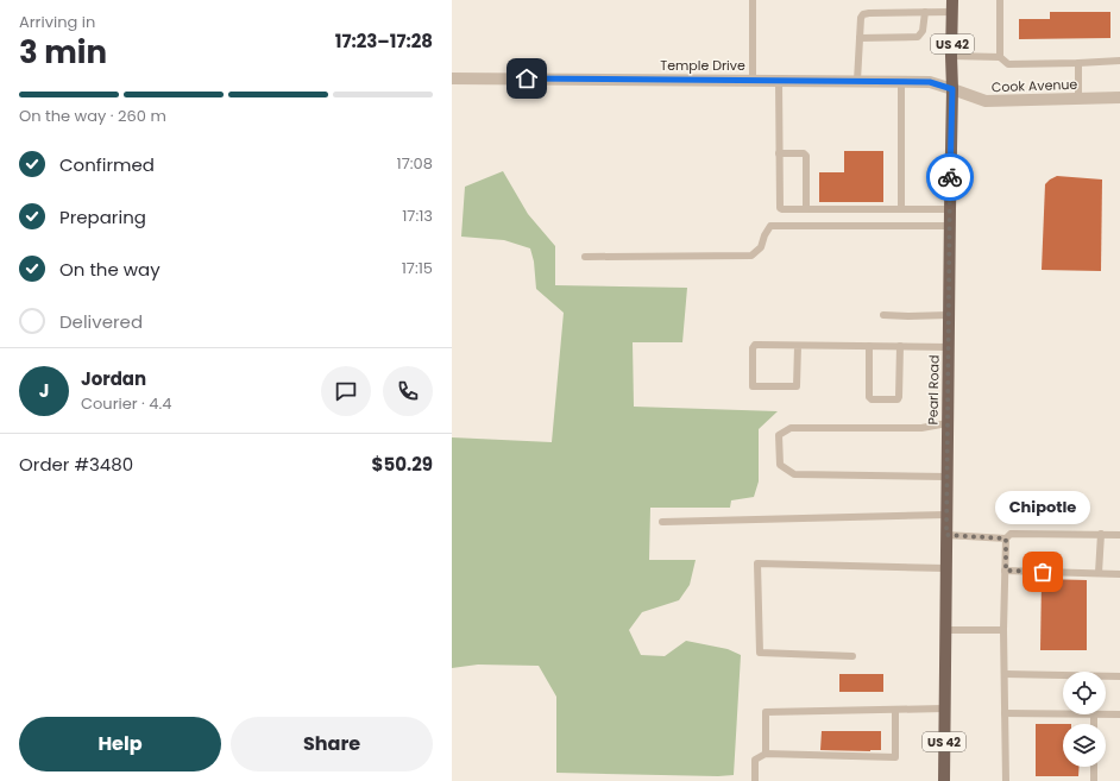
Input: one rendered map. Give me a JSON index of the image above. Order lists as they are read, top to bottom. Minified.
{"streets":{"main road":["US 42","Pearl Road"],"street":["Temple Drive","Cook Avenue"]},"crossings":[["Temple Drive","Cook Avenue"],["Temple Drive","Pearl Road"],["Cook Avenue","Pearl Road"]],"places":["Chipotle"],"page":{"heading":["3 min","Arriving in","17:23–17:28"],"panel":["Jordan","Courier · 4.4","Order #3480","$50.29"],"bar":"On the way · 260 m","list":[["Confirmed","17:08"],["Preparing","17:13"],["On the way","17:15"],"Delivered"],"round":"J","bubble":"Chipotle","buttons":["Help","Share"]}}
